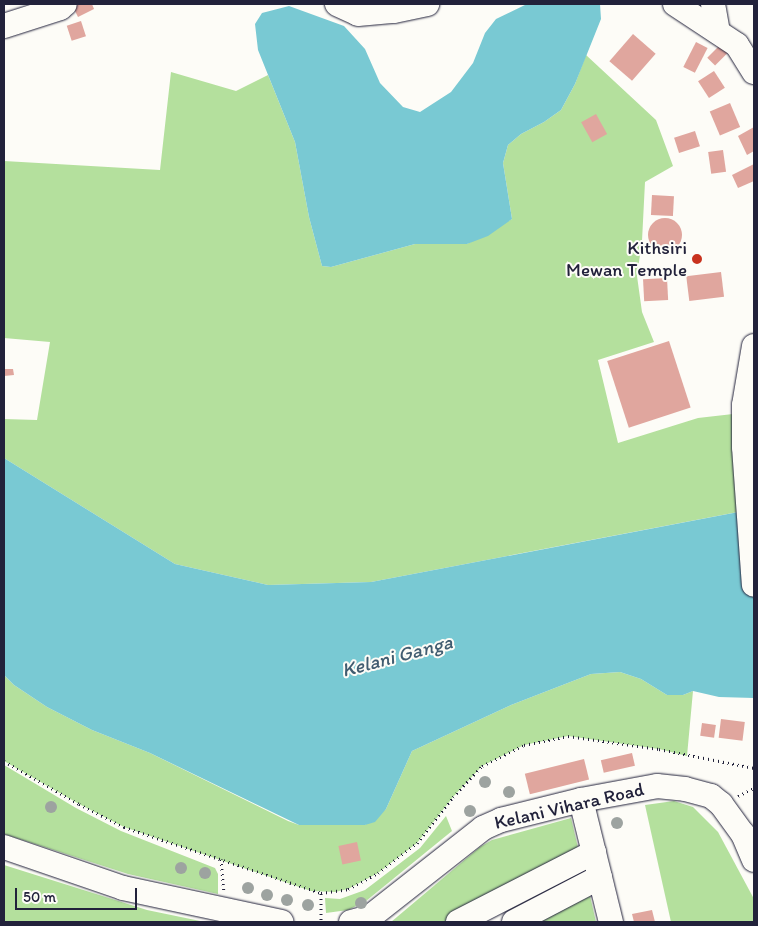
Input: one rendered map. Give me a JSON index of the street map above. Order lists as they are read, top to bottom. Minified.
{"streets":{"street":["Kelani Vihara Road"]},"water":["Kelani Ganga"],"places":["Kithsiri Mewan Temple"],"scale_bar":"50 m"}
